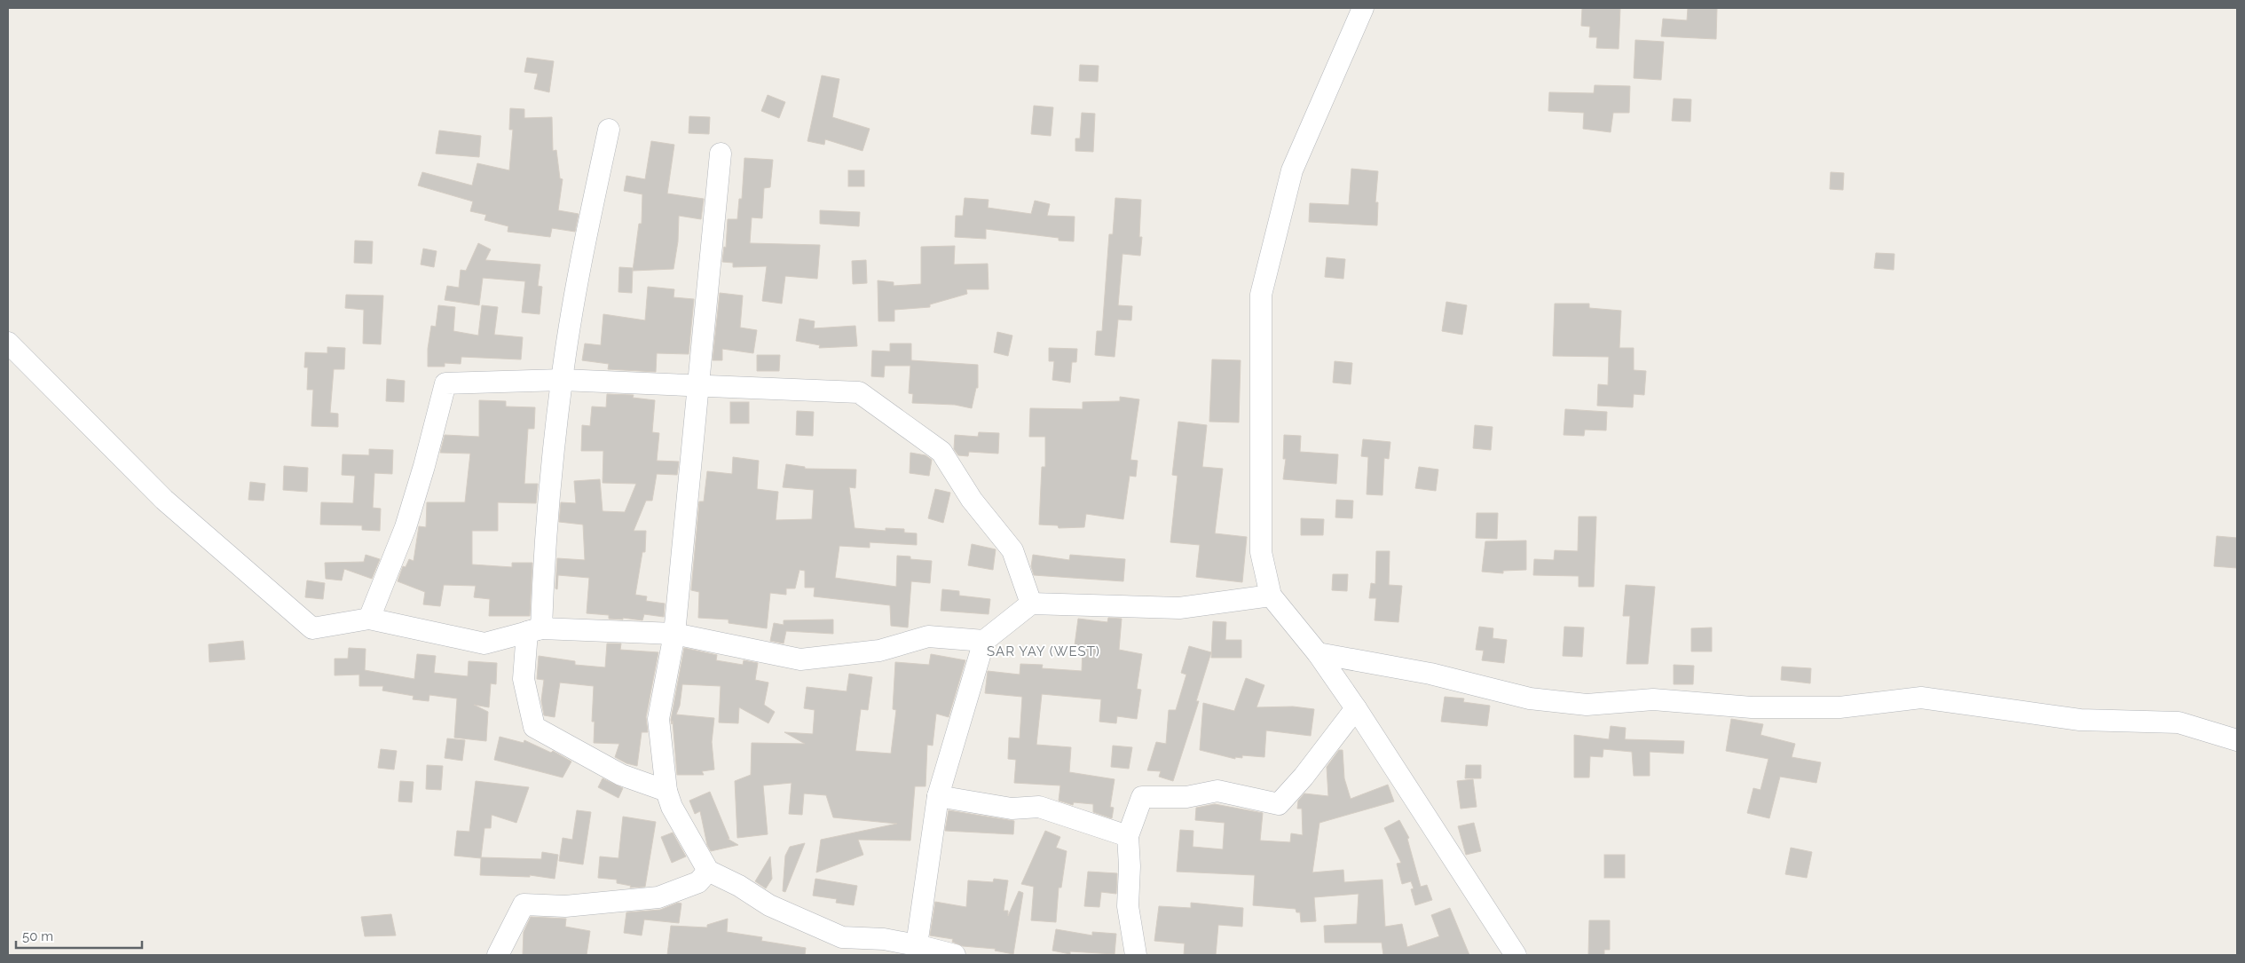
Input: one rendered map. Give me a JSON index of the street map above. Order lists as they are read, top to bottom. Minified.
{"districts":["SAR YAY (WEST)"],"scale_bar":"50 m"}
